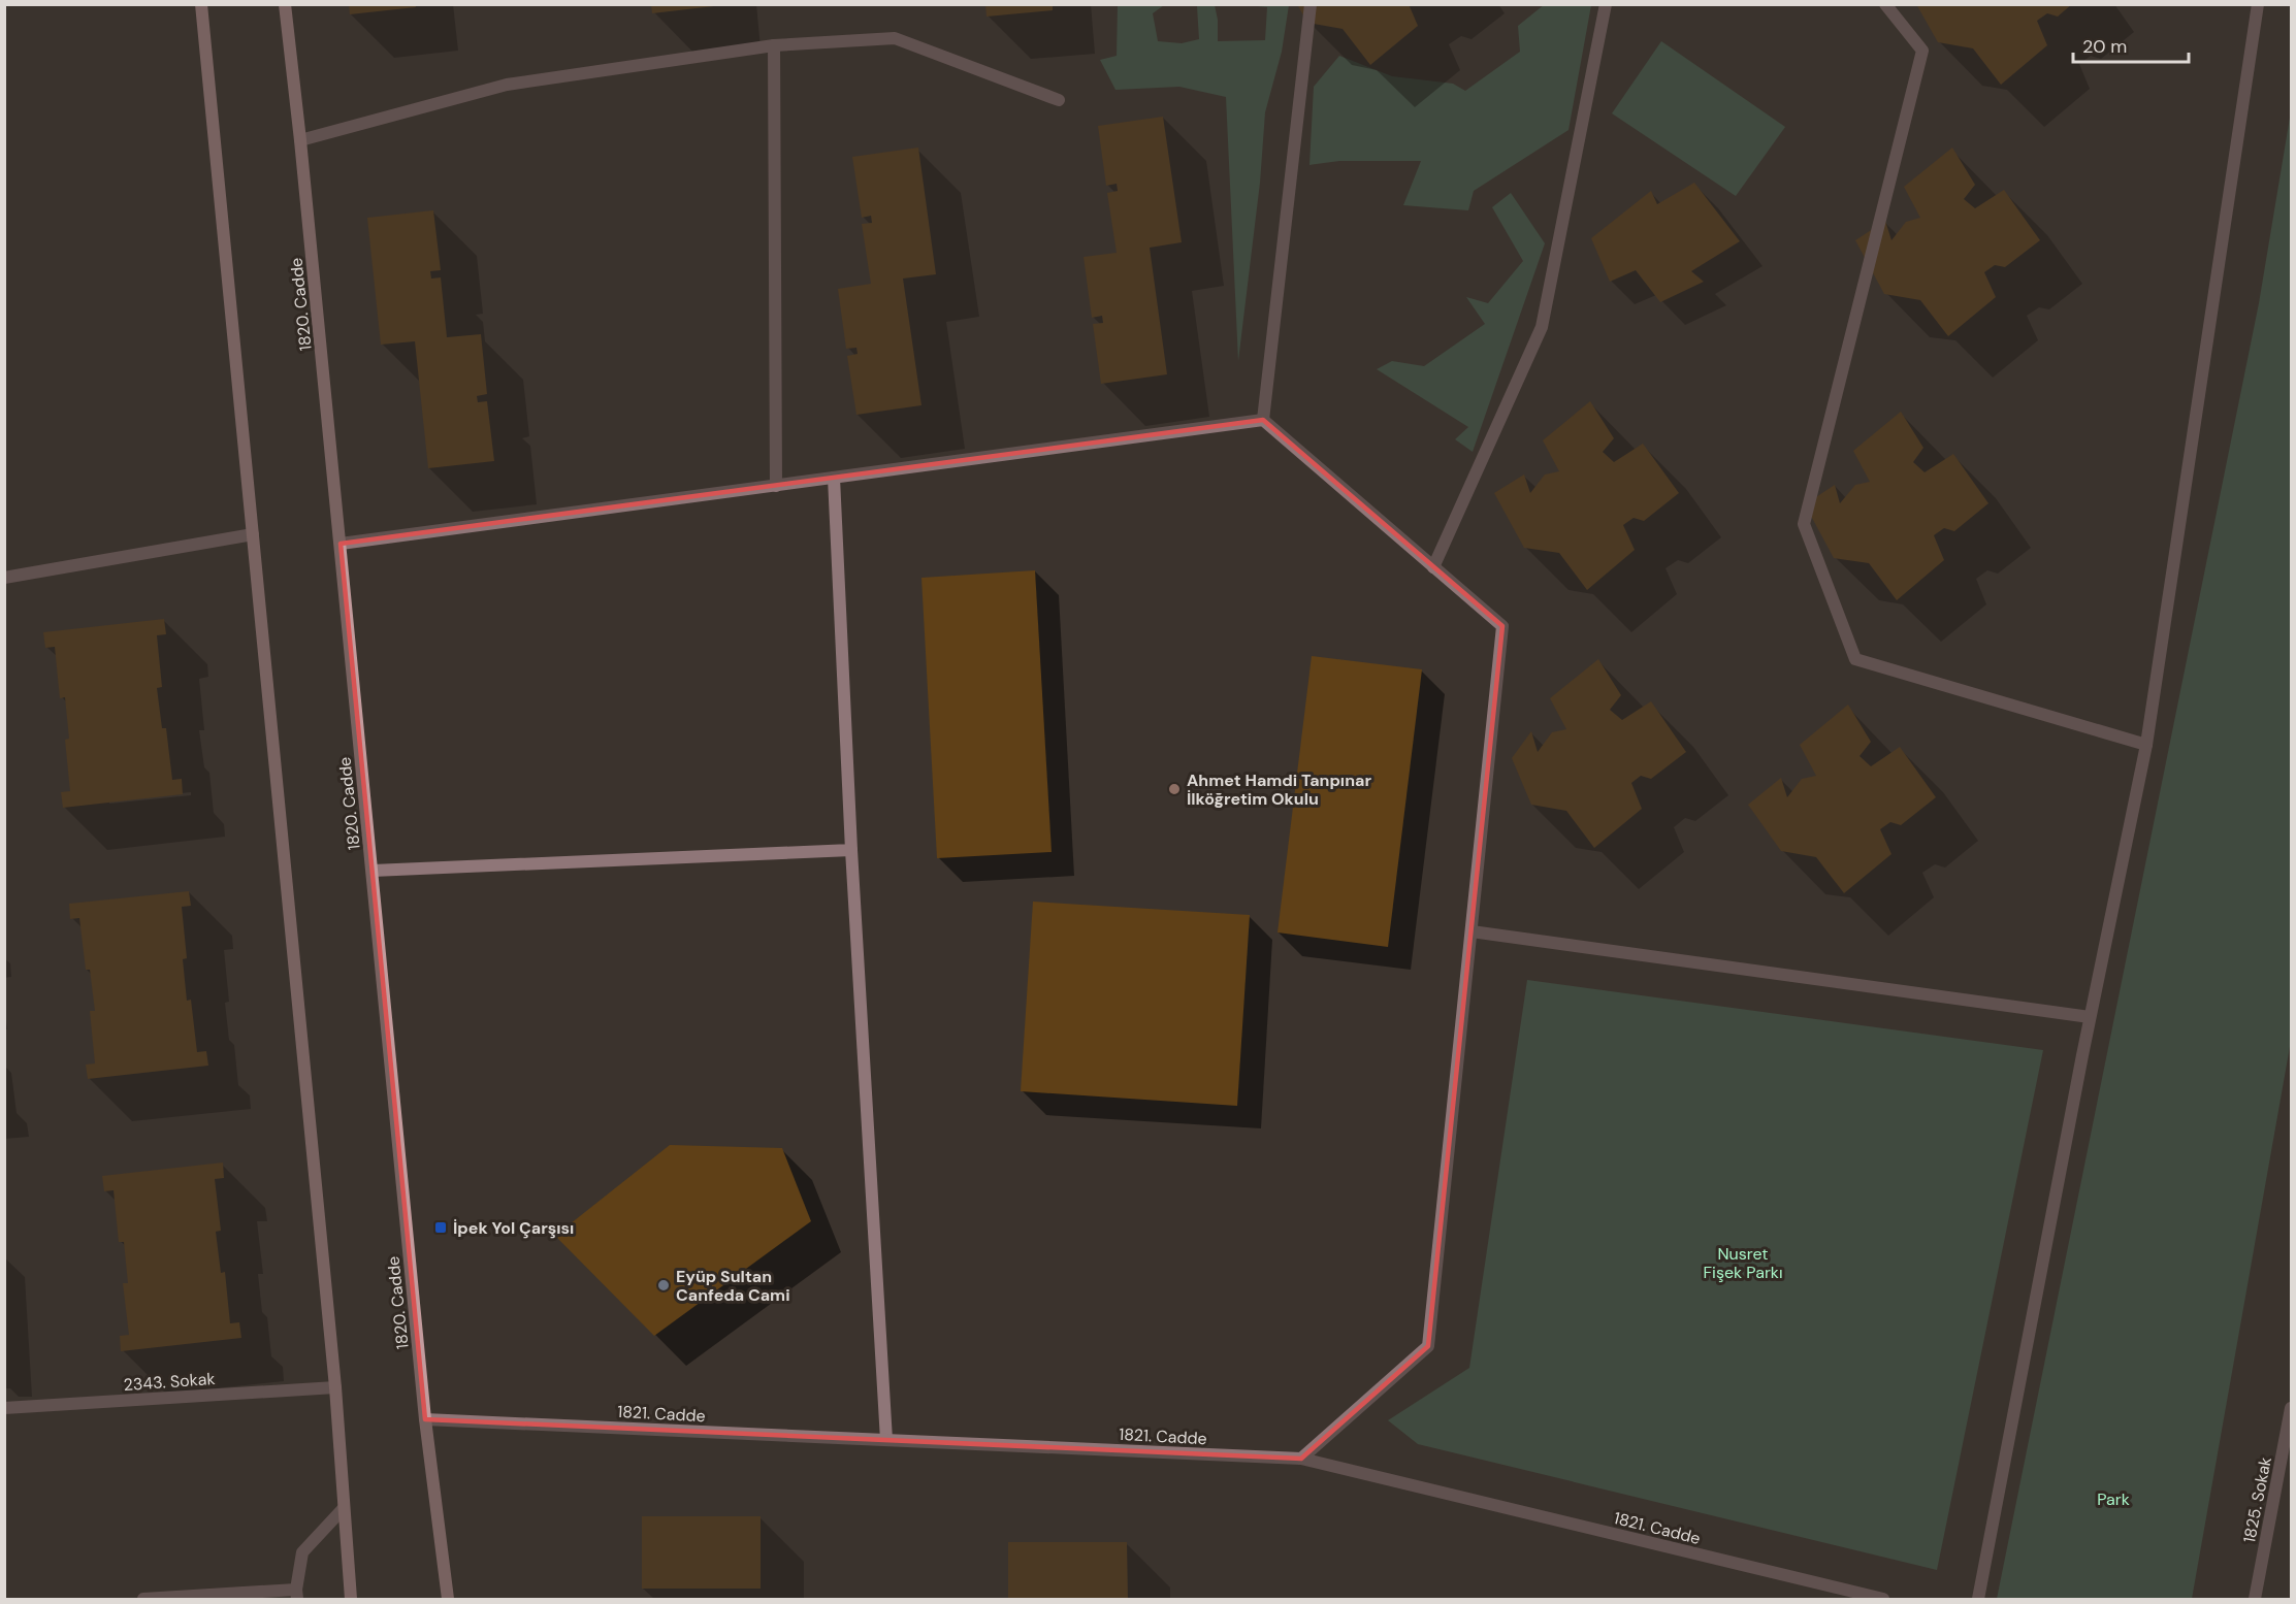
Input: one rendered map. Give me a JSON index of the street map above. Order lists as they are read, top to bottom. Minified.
{"streets":{"main road":["1820. Cadde"],"street":["2343. Sokak","1821. Cadde","1825. Sokak"]},"crossings":[["1820. Cadde","1821. Cadde"]],"parks":["Nusret Fişek Parkı","Park"],"places":{"other":["Ahmet Hamdi Tanpınar İlköğretim Okulu","Eyüp Sultan Canfeda Cami"],"transit":["İpek Yol Çarşısı"]},"scale_bar":"20 m"}
